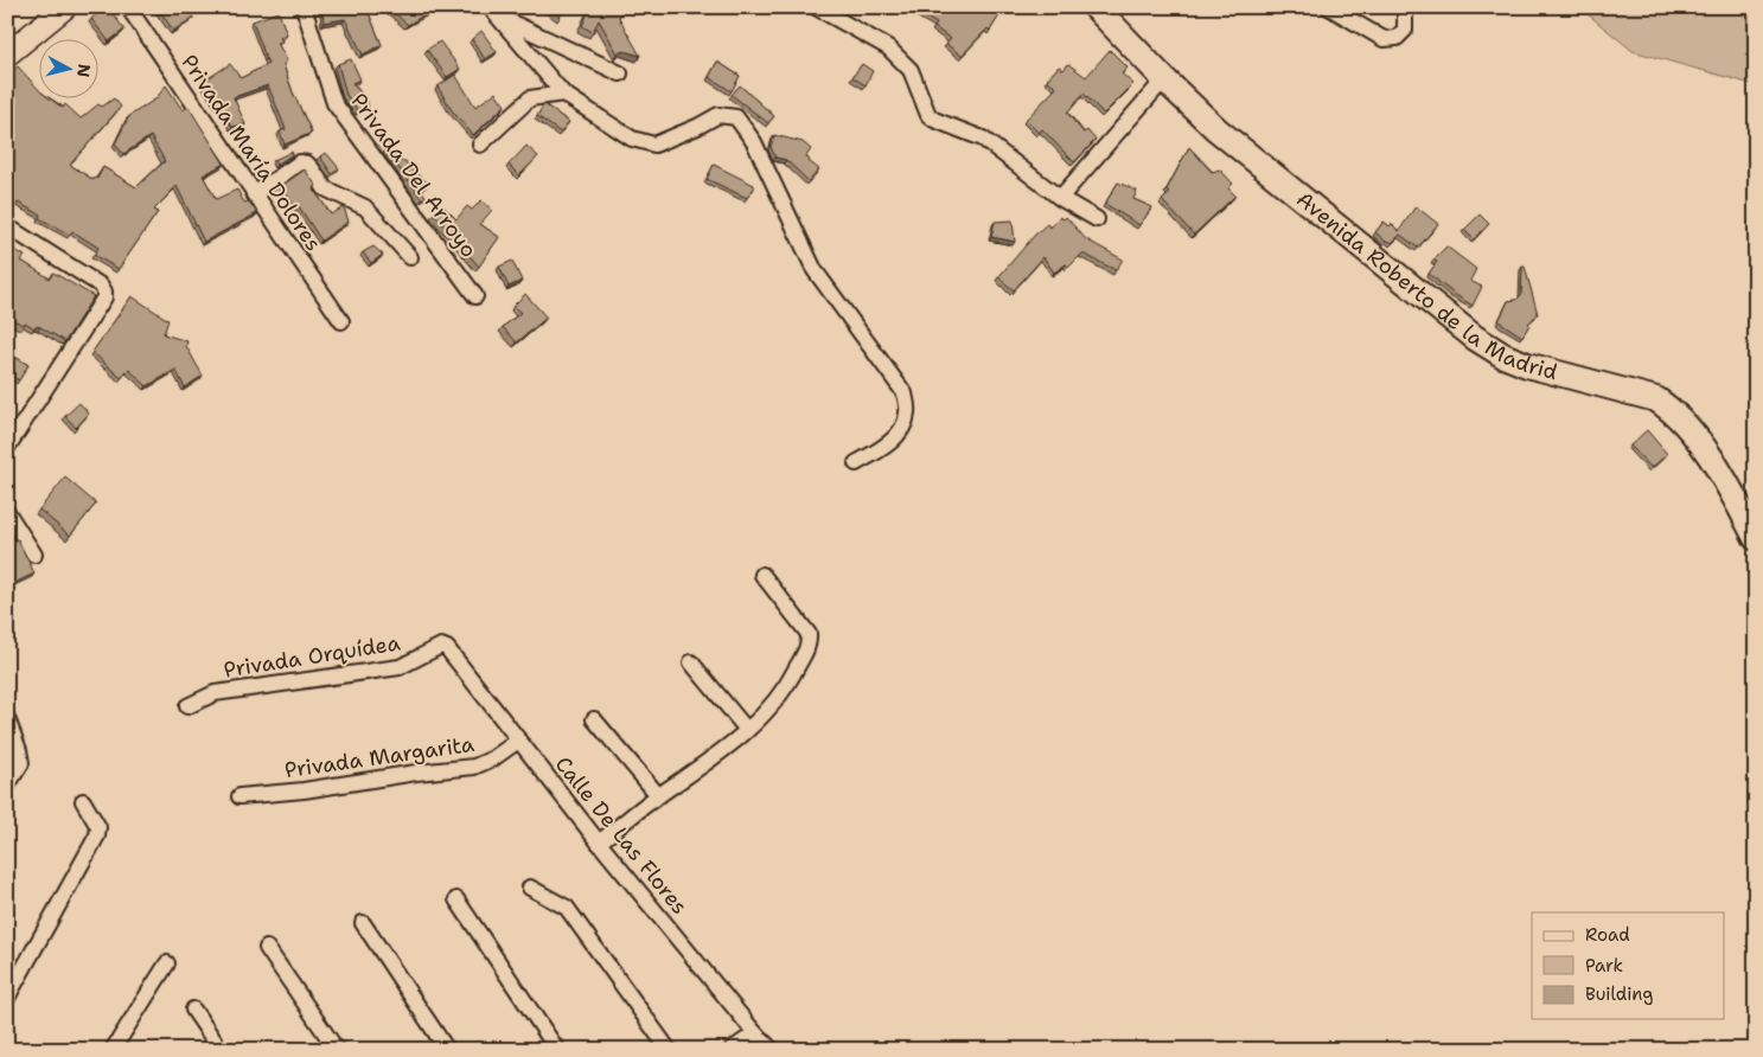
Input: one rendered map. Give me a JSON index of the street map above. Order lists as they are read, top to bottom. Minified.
{"streets":{"main road":["Avenida Roberto de la Madrid"],"street":["Privada María Dolores","Privada Del Arroyo","Privada Orquídea","Privada Margarita","Calle De Las Flores"]},"crossings":[["Privada Orquídea","Calle De Las Flores"],["Privada Margarita","Calle De Las Flores"]],"legend":["Road","Park","Building"],"north":"right"}
